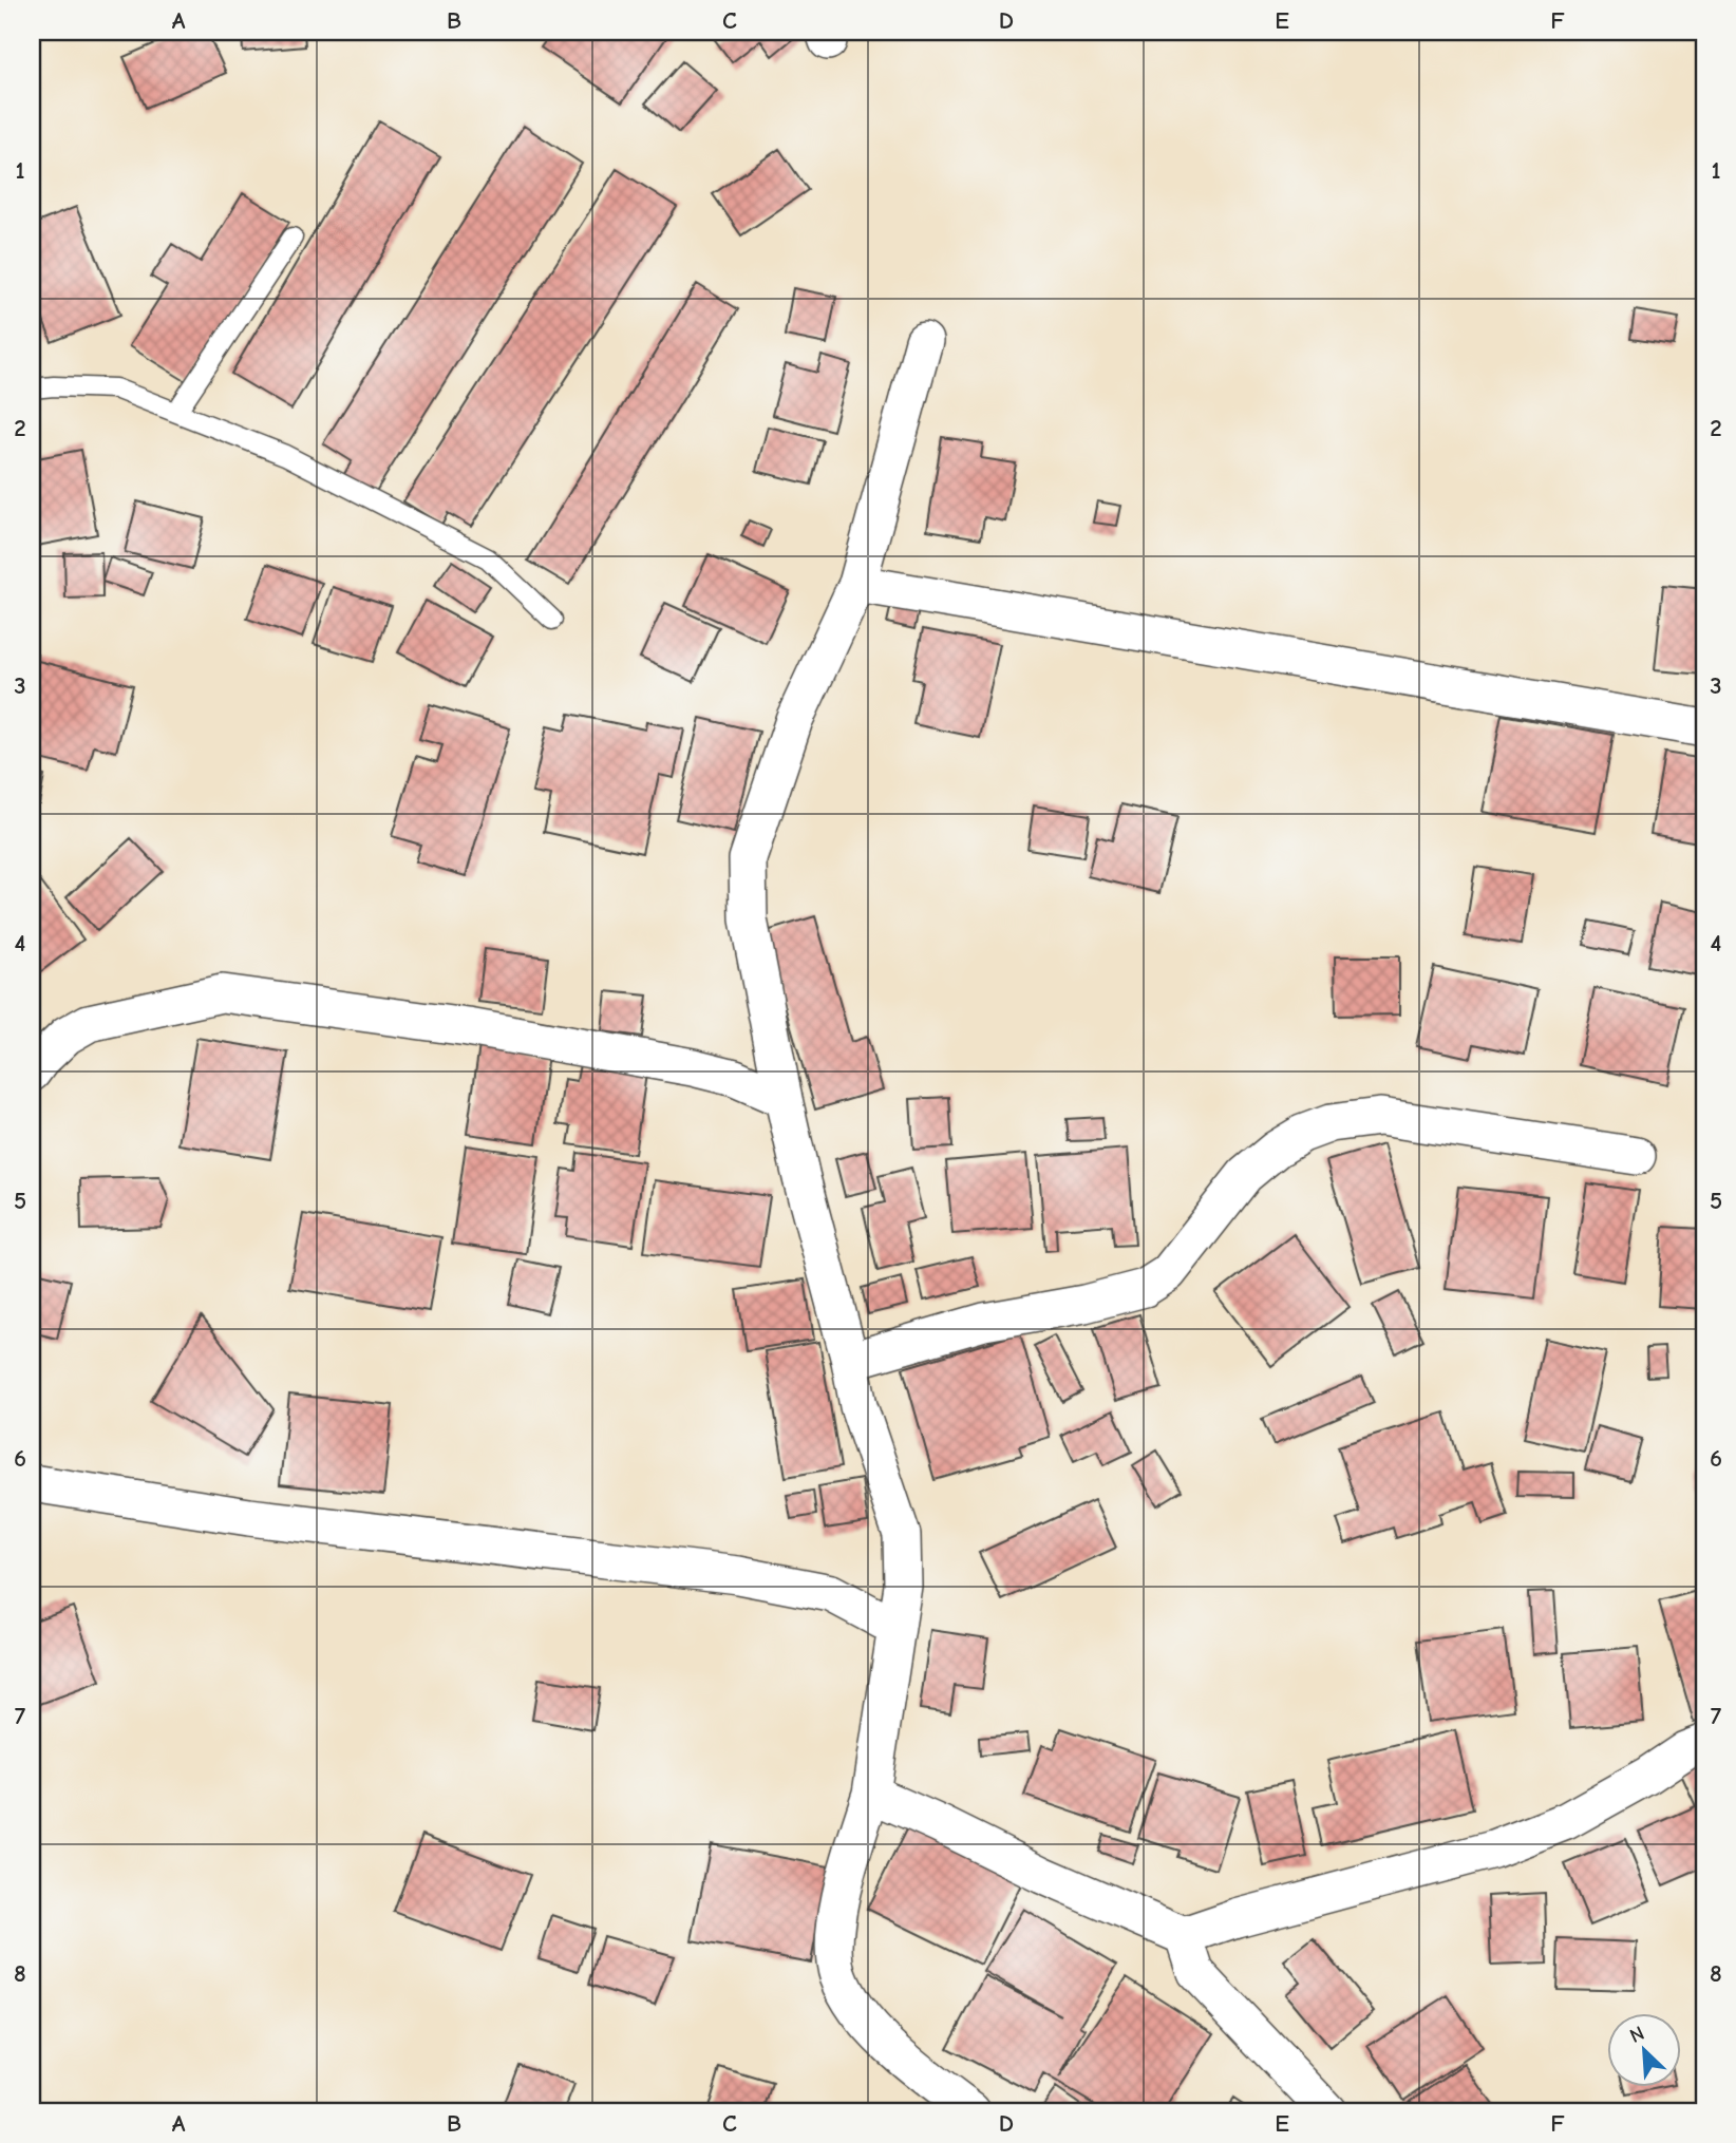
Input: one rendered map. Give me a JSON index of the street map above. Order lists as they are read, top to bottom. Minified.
{"north":"top left","grid":{"columns":["A","B","C","D","E","F"],"rows":["1","2","3","4","5","6","7","8"]}}
